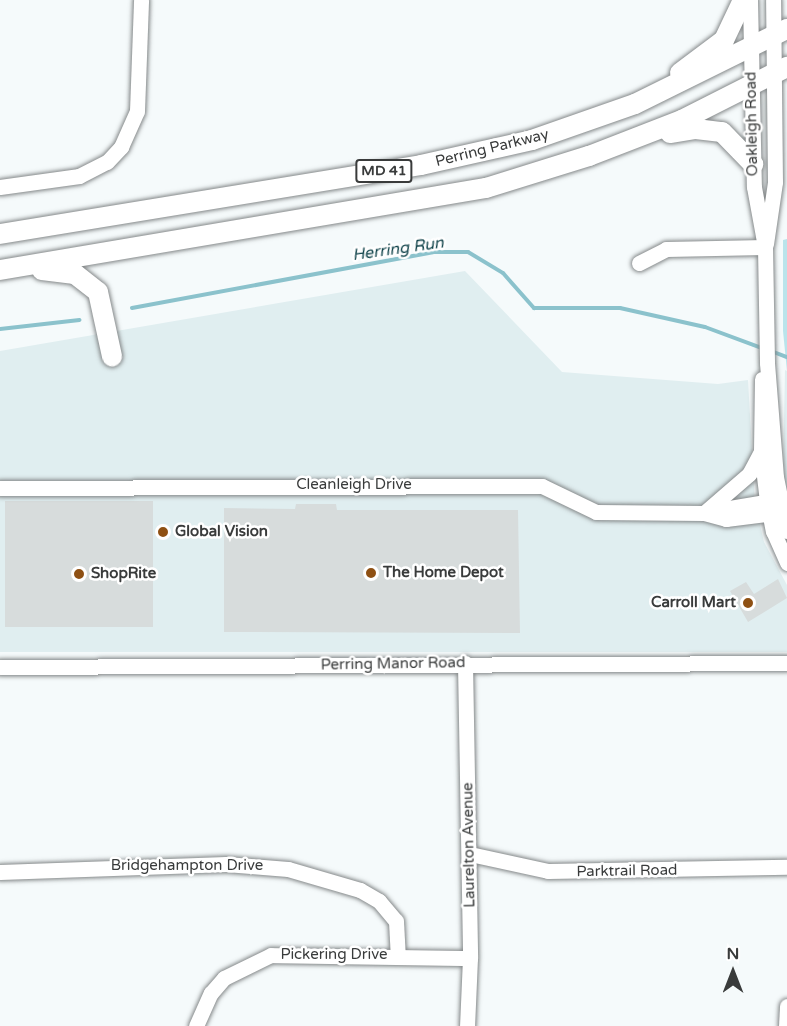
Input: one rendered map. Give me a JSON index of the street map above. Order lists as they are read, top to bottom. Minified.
{"streets":{"main road":["Perring Parkway","MD 41"],"street":["Oakleigh Road","Cleanleigh Drive","Perring Manor Road","Laurelton Avenue","Bridgehampton Drive","Parktrail Road","Pickering Drive"]},"crossings":[["Oakleigh Road","Perring Parkway"],["Oakleigh Road","MD 41"],["Oakleigh Road","Cleanleigh Drive"],["Perring Manor Road","Laurelton Avenue"],["Laurelton Avenue","Parktrail Road"],["Laurelton Avenue","Pickering Drive"],["Bridgehampton Drive","Pickering Drive"]],"water":["Herring Run"],"places":["Global Vision","The Home Depot","ShopRite","Carroll Mart"],"north":"top"}
